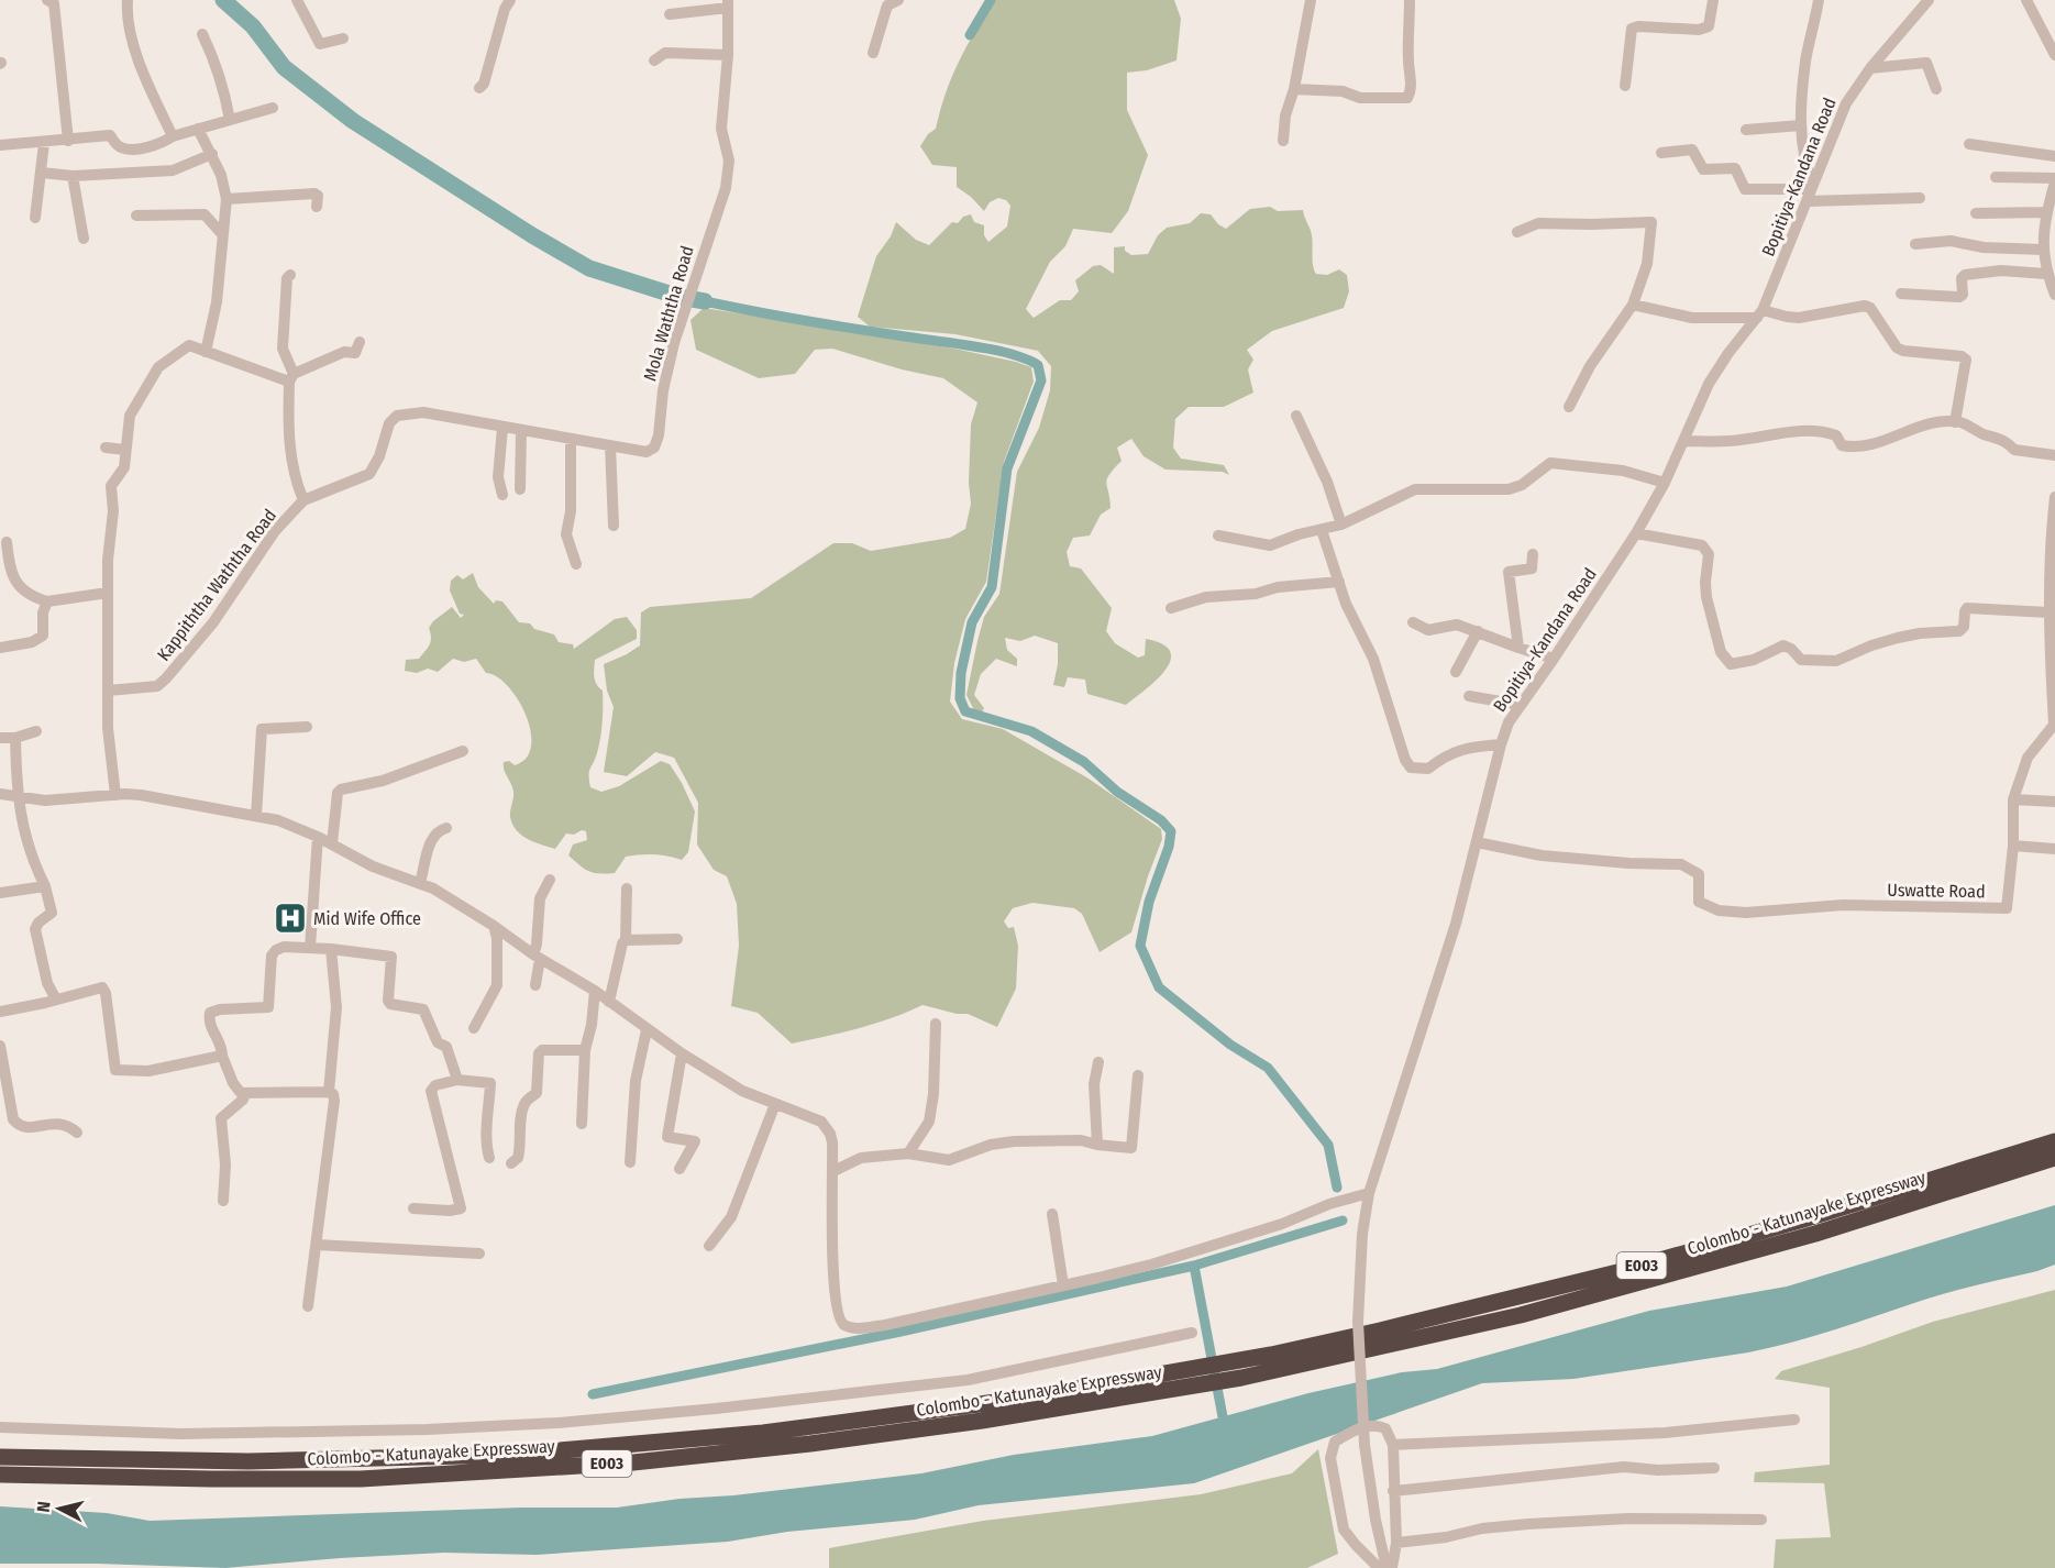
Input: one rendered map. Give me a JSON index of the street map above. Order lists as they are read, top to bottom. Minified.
{"streets":{"highway":["Colombo - Katunayake Expressway","E003"],"street":["Bopitiya-Kandana Road","Mola Waththa Road","Kappiththa Waththa Road","Uswatte Road"]},"crossings":[["Bopitiya-Kandana Road","Uswatte Road"],["Mola Waththa Road","Kappiththa Waththa Road"]],"places":{"hospital":["Mid Wife Office"]},"north":"left"}
